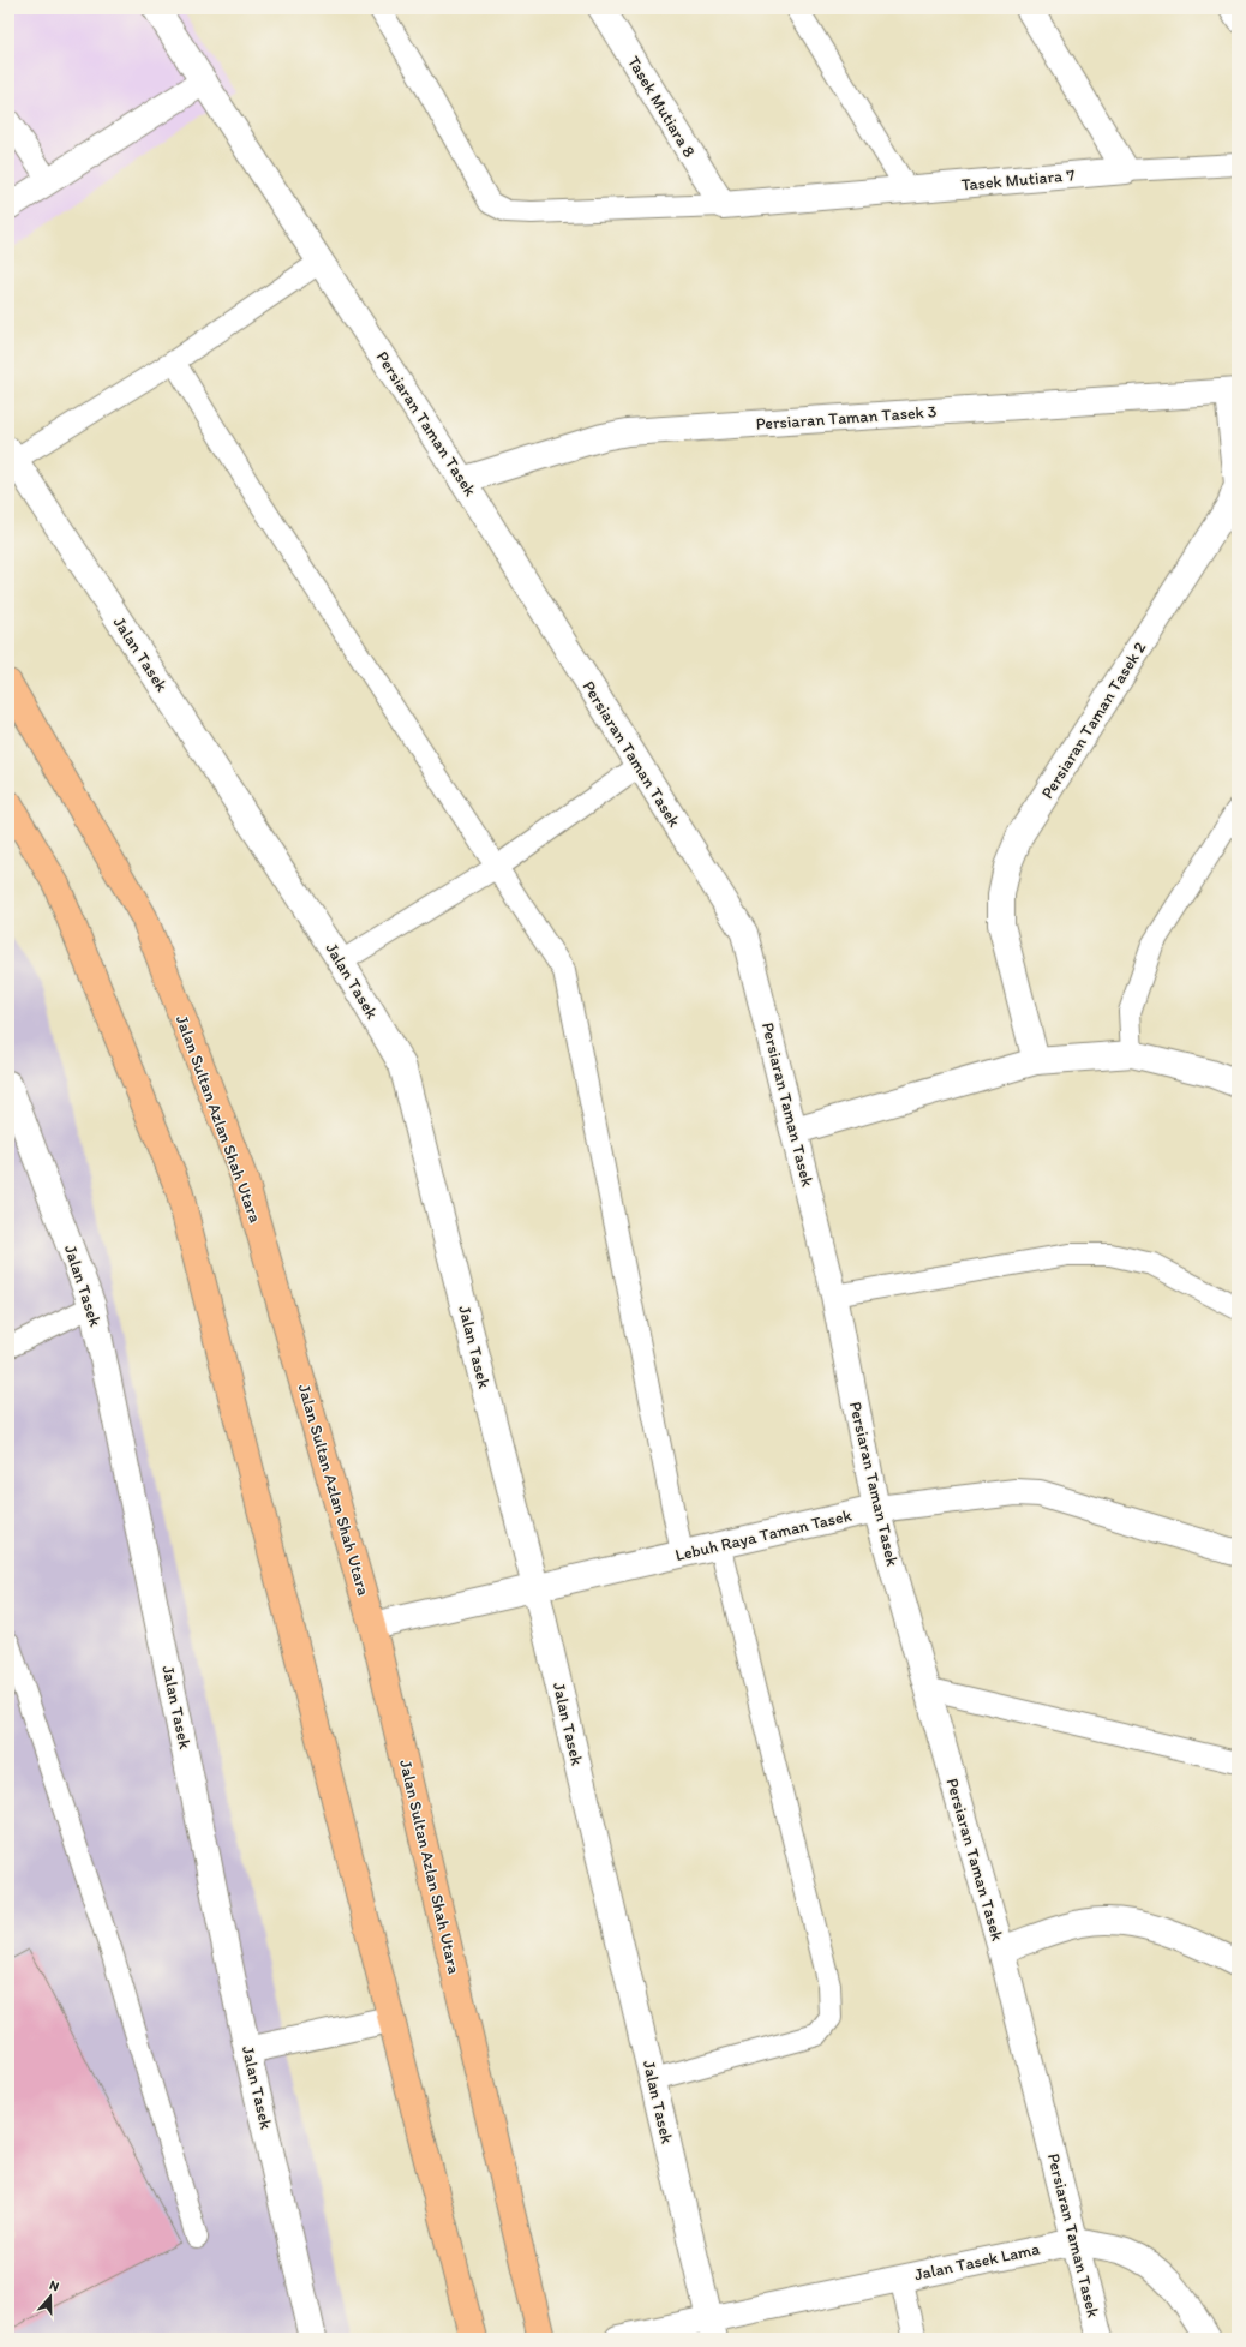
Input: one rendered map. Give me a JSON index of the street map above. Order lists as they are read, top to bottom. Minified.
{"streets":{"main road":["Jalan Sultan Azlan Shah Utara"],"street":["Tasek Mutiara 8","Tasek Mutiara 7","Persiaran Taman Tasek 3","Persiaran Taman Tasek","Jalan Tasek","Persiaran Taman Tasek 2","Lebuh Raya Taman Tasek","Jalan Tasek Lama"]},"crossings":[["Tasek Mutiara 8","Tasek Mutiara 7"],["Persiaran Taman Tasek 3","Persiaran Taman Tasek"],["Persiaran Taman Tasek 3","Persiaran Taman Tasek 2"],["Persiaran Taman Tasek","Lebuh Raya Taman Tasek"],["Persiaran Taman Tasek","Jalan Tasek Lama"],["Jalan Tasek","Lebuh Raya Taman Tasek"],["Jalan Tasek","Jalan Tasek Lama"],["Jalan Sultan Azlan Shah Utara","Lebuh Raya Taman Tasek"]],"north":"top"}
